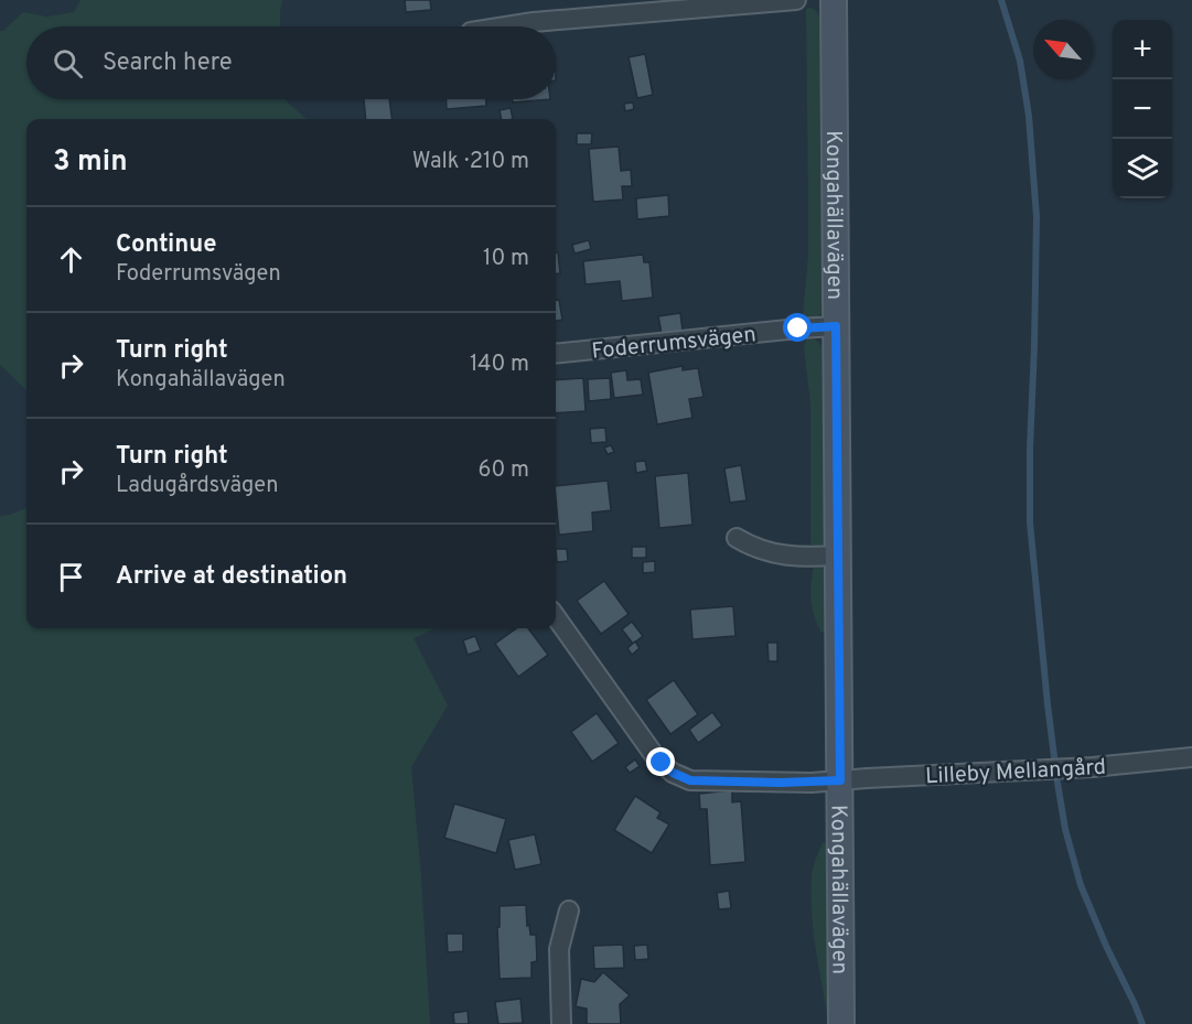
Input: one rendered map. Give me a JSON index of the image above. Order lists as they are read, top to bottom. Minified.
{"streets":{"street":["Kongahällavägen","Foderrumsvägen","Lilleby Mellangård"]},"crossings":[["Kongahällavägen","Foderrumsvägen"],["Kongahällavägen","Lilleby Mellangård"]],"north":"top left","page":{"map_buttons":["+","−"],"search":"Search here","heading":["3 min","Walk · 210 m"],"list":[["Continue","Foderrumsvägen","10 m"],["Turn right","Kongahällavägen","140 m"],["Turn right","Ladugårdsvägen","60 m"],"Arrive at destination"]}}
